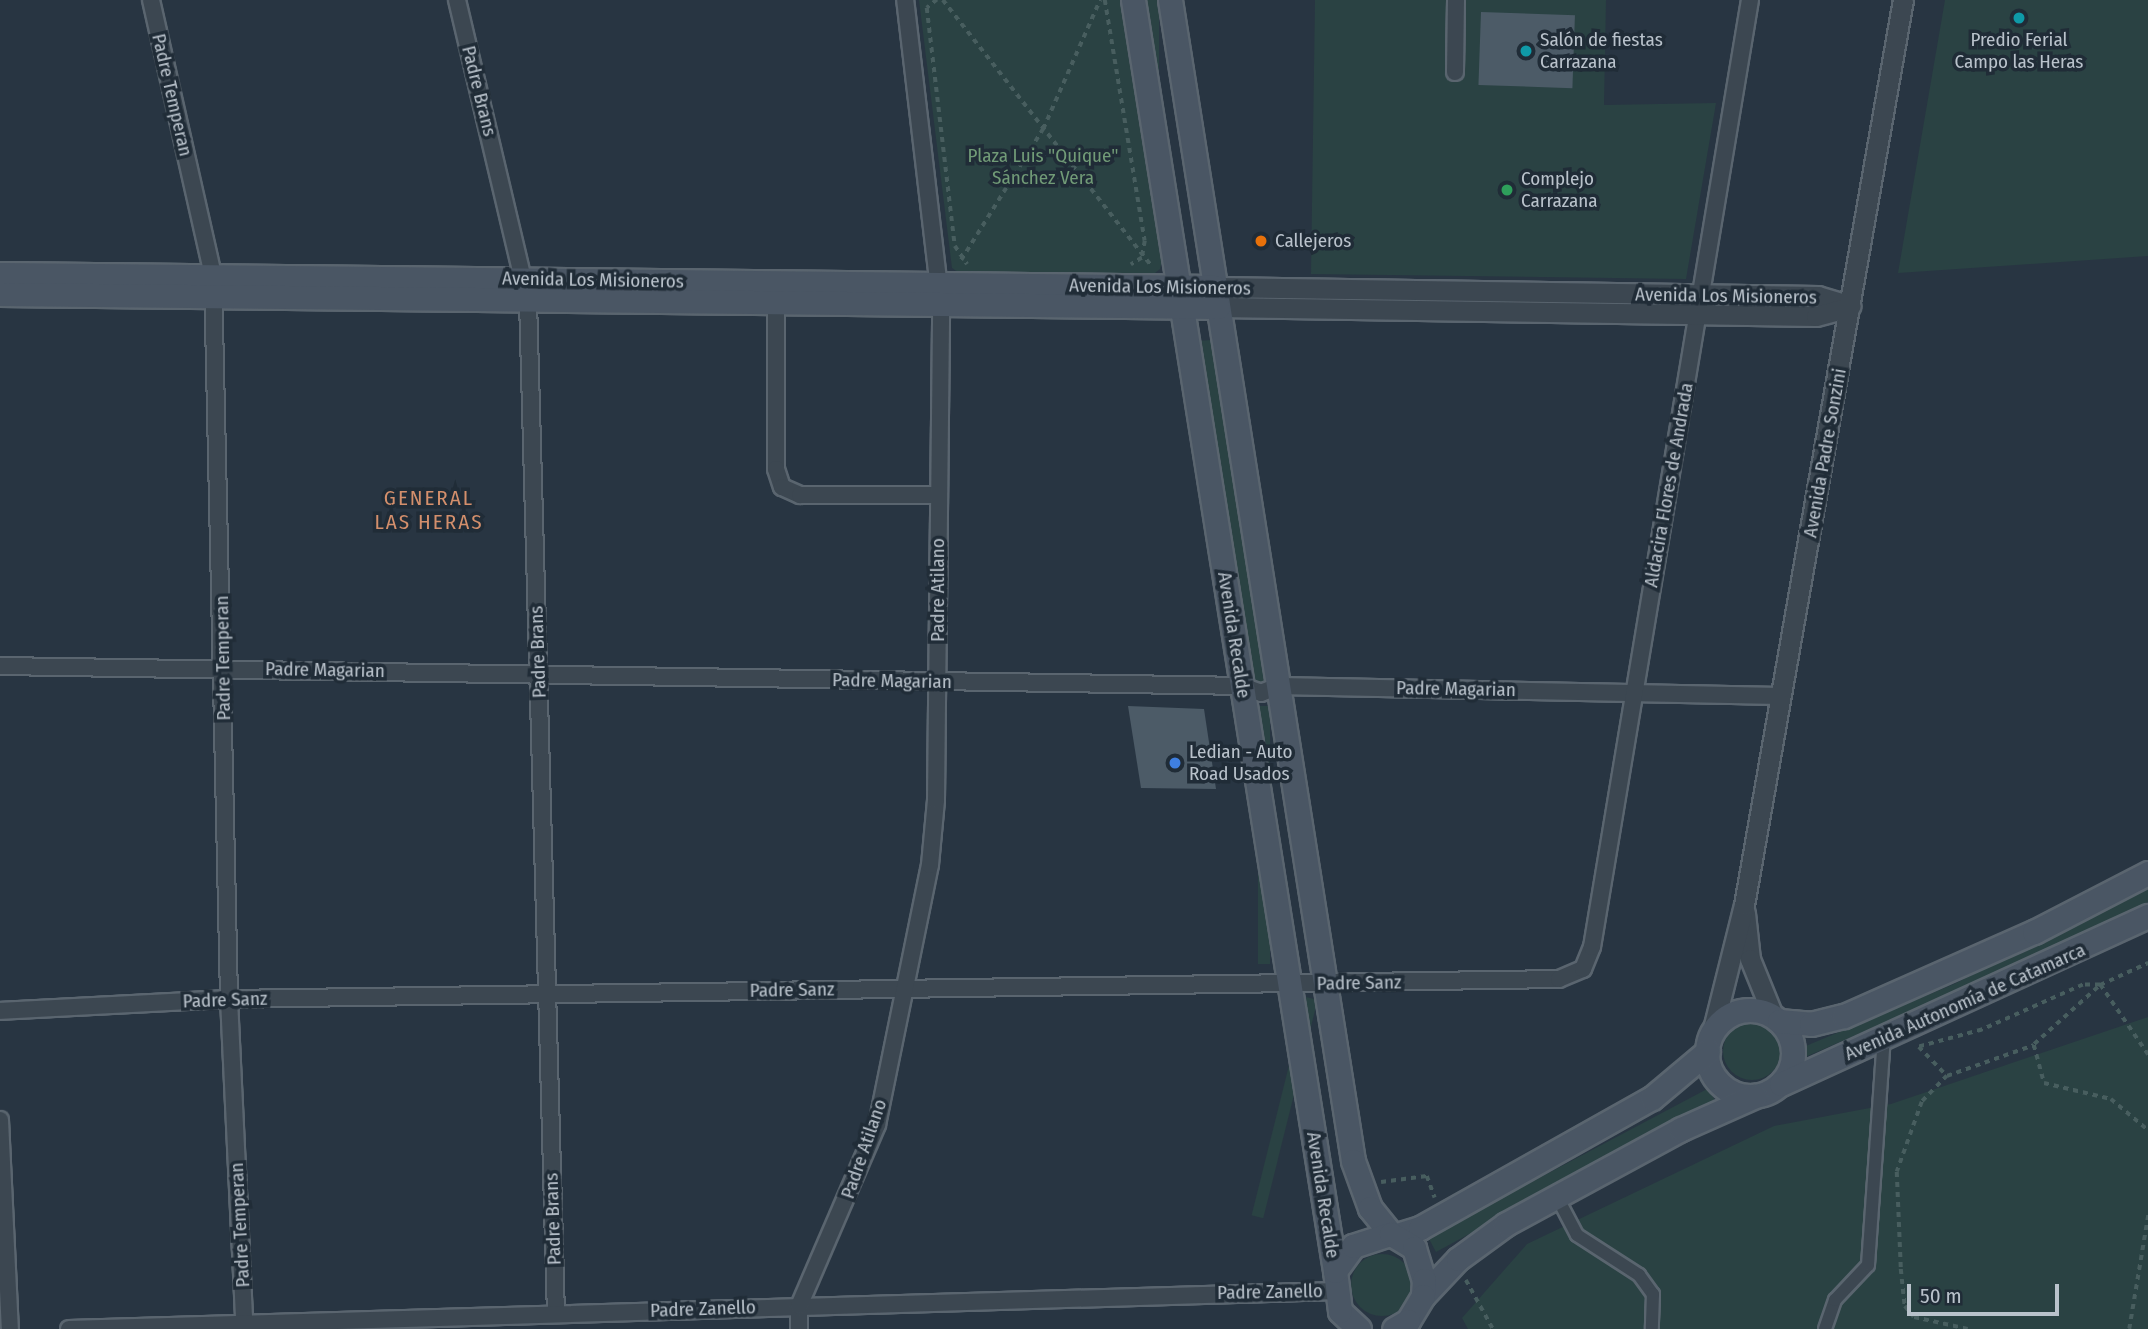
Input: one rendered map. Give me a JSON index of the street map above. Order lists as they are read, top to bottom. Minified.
{"streets":{"main road":["Avenida Los Misioneros","Avenida Recalde","Avenida Autonomía de Catamarca"],"street":["Padre Brans","Padre Temperan","Avenida Padre Sonzini","Aldacira Flores de Andrada","Padre Atilano","Padre Magarian","Padre Sanz","Padre Zanello"]},"crossings":[["Padre Brans","Avenida Los Misioneros"],["Padre Brans","Padre Magarian"],["Padre Brans","Padre Sanz"],["Padre Brans","Padre Zanello"],["Padre Temperan","Avenida Los Misioneros"],["Padre Temperan","Padre Magarian"],["Padre Temperan","Padre Sanz"],["Padre Temperan","Padre Zanello"],["Avenida Los Misioneros","Avenida Padre Sonzini"],["Avenida Los Misioneros","Aldacira Flores de Andrada"],["Avenida Los Misioneros","Padre Atilano"],["Avenida Los Misioneros","Avenida Recalde"],["Avenida Padre Sonzini","Padre Magarian"],["Avenida Padre Sonzini","Avenida Autonomía de Catamarca"],["Aldacira Flores de Andrada","Padre Magarian"],["Aldacira Flores de Andrada","Padre Sanz"],["Padre Atilano","Padre Magarian"],["Padre Atilano","Padre Sanz"],["Padre Atilano","Padre Zanello"],["Avenida Recalde","Padre Magarian"],["Avenida Recalde","Padre Sanz"],["Avenida Recalde","Padre Zanello"]],"districts":["GENERAL LAS HERAS"],"parks":["Plaza Luis \"Quique\" Sánchez Vera"],"places":["Predio Ferial Campo las Heras","Salón de fiestas Carrazana","Complejo Carrazana","Callejeros","Ledian - Auto Road Usados"],"scale_bar":"50 m"}
